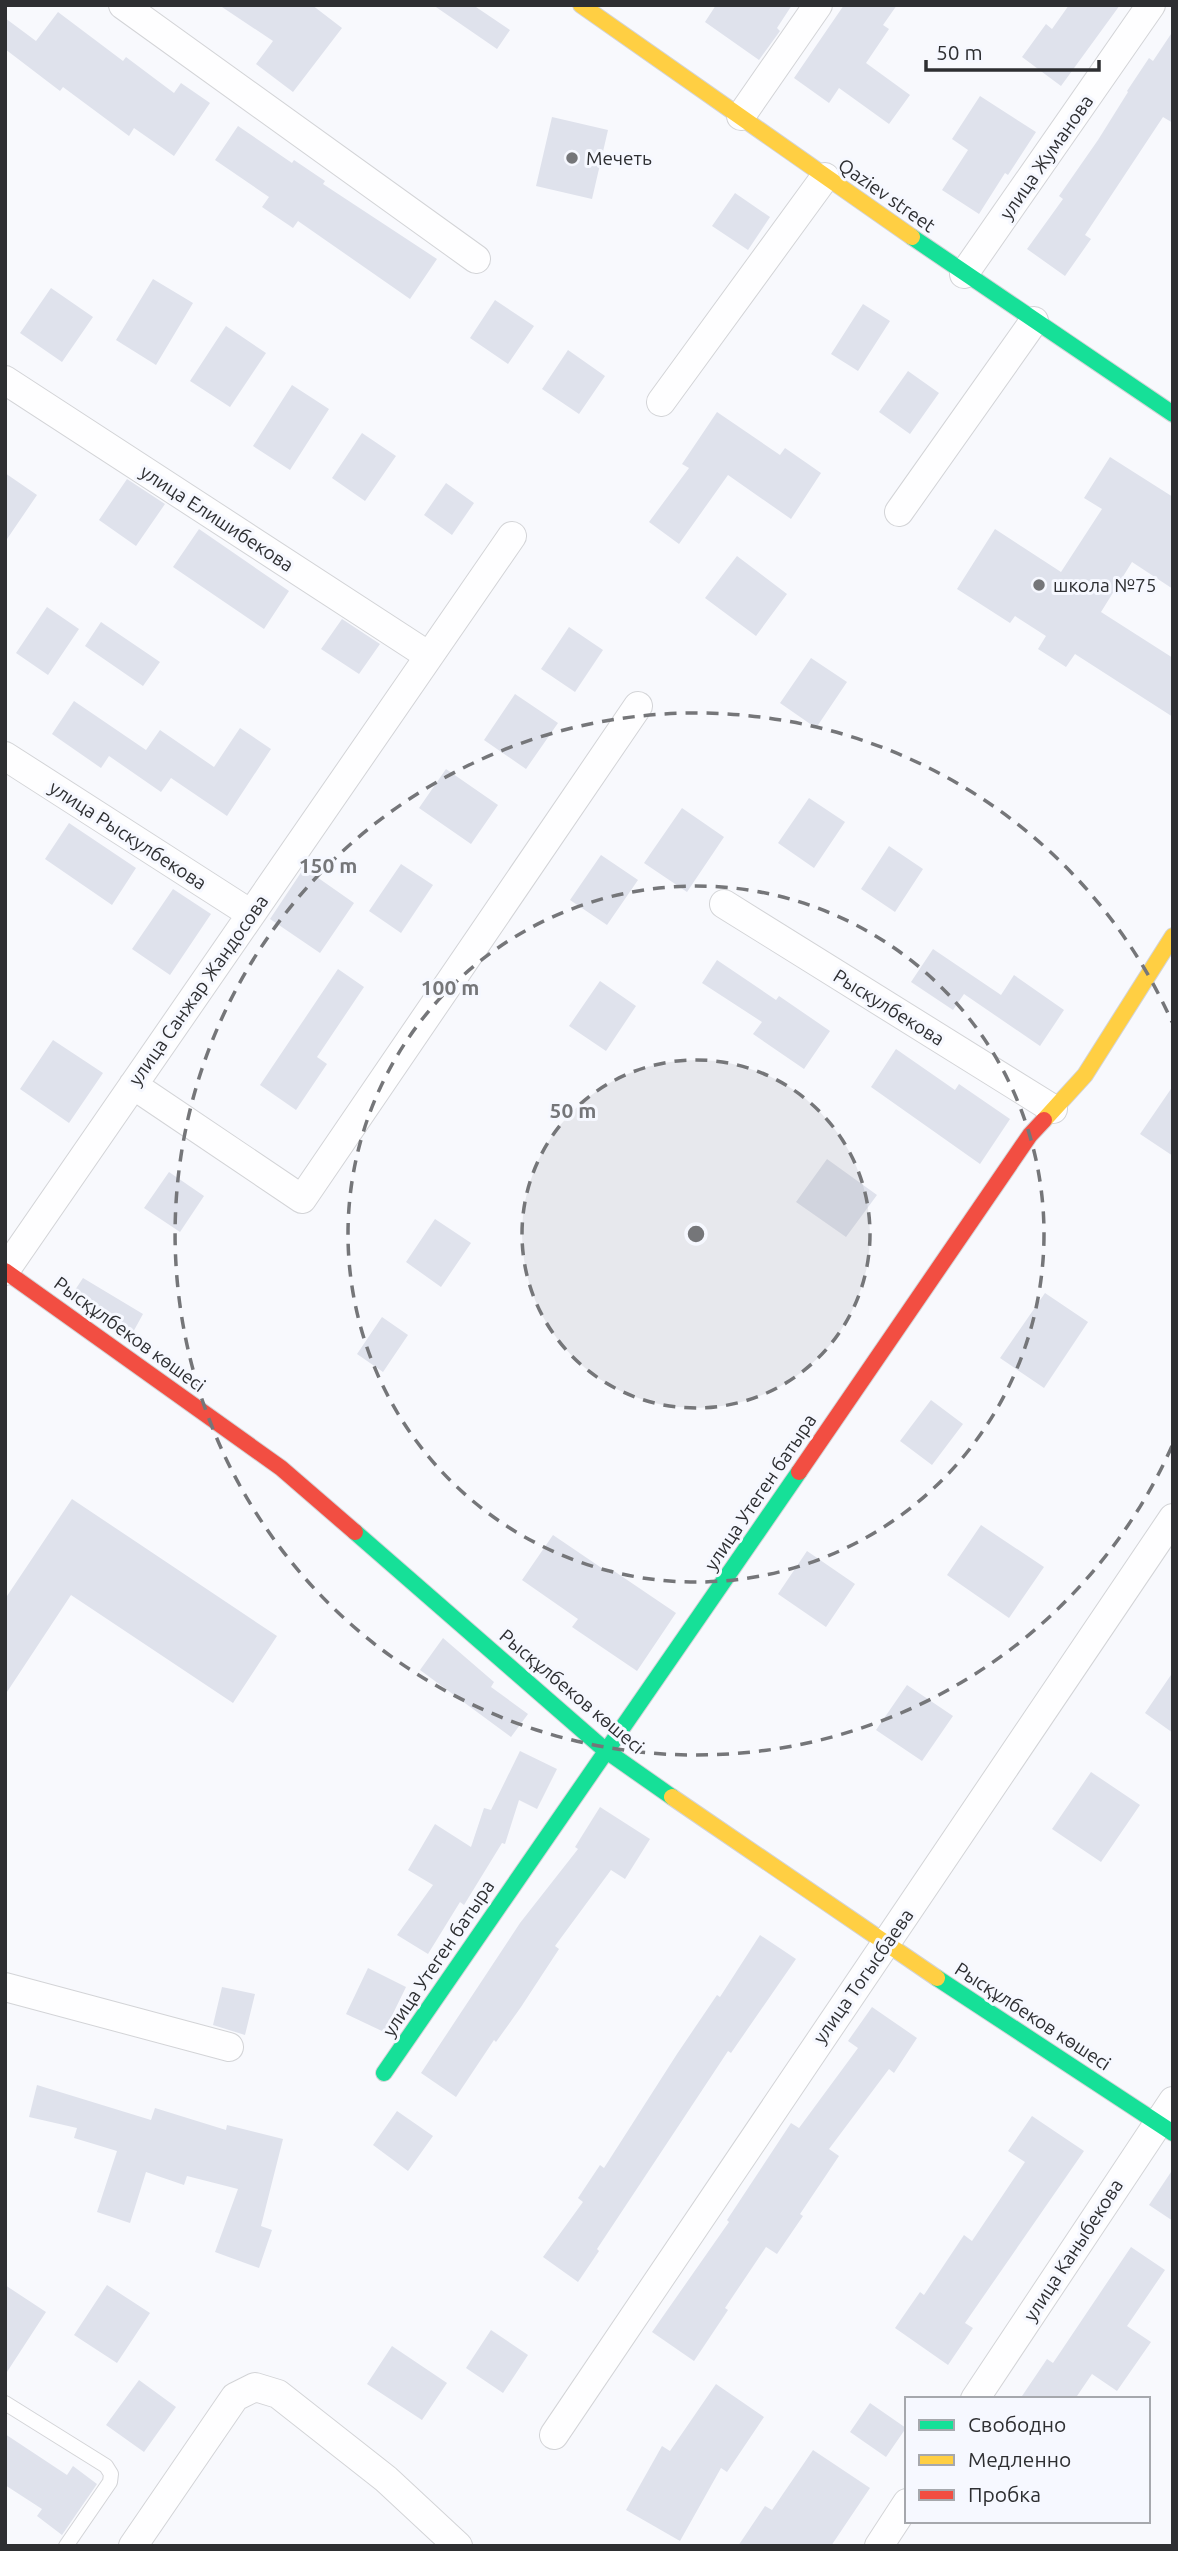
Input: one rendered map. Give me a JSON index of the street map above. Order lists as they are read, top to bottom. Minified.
{"streets":{"street":["улица Жуманова","Qaziev street","улица Елишибекова","улица Рыскулбекова","улица Санжар Жандосова","Рыскулбекова","Рысқұлбеков көшесі","улица Утеген батыра","улица Тогысбаева","улица Каныбекова"]},"crossings":[["улица Жуманова","Qaziev street"],["улица Елишибекова","улица Санжар Жандосова"],["улица Рыскулбекова","улица Санжар Жандосова"],["улица Санжар Жандосова","Рысқұлбеков көшесі"],["Рыскулбекова","улица Утеген батыра"],["Рысқұлбеков көшесі","улица Утеген батыра"],["Рысқұлбеков көшесі","улица Тогысбаева"],["Рысқұлбеков көшесі","улица Каныбекова"]],"places":["Мечеть","школа №75"],"legend":["Свободно","Медленно","Пробка"],"scale_bar":"50 m","rings":["150 m","100 m","50 m"]}
